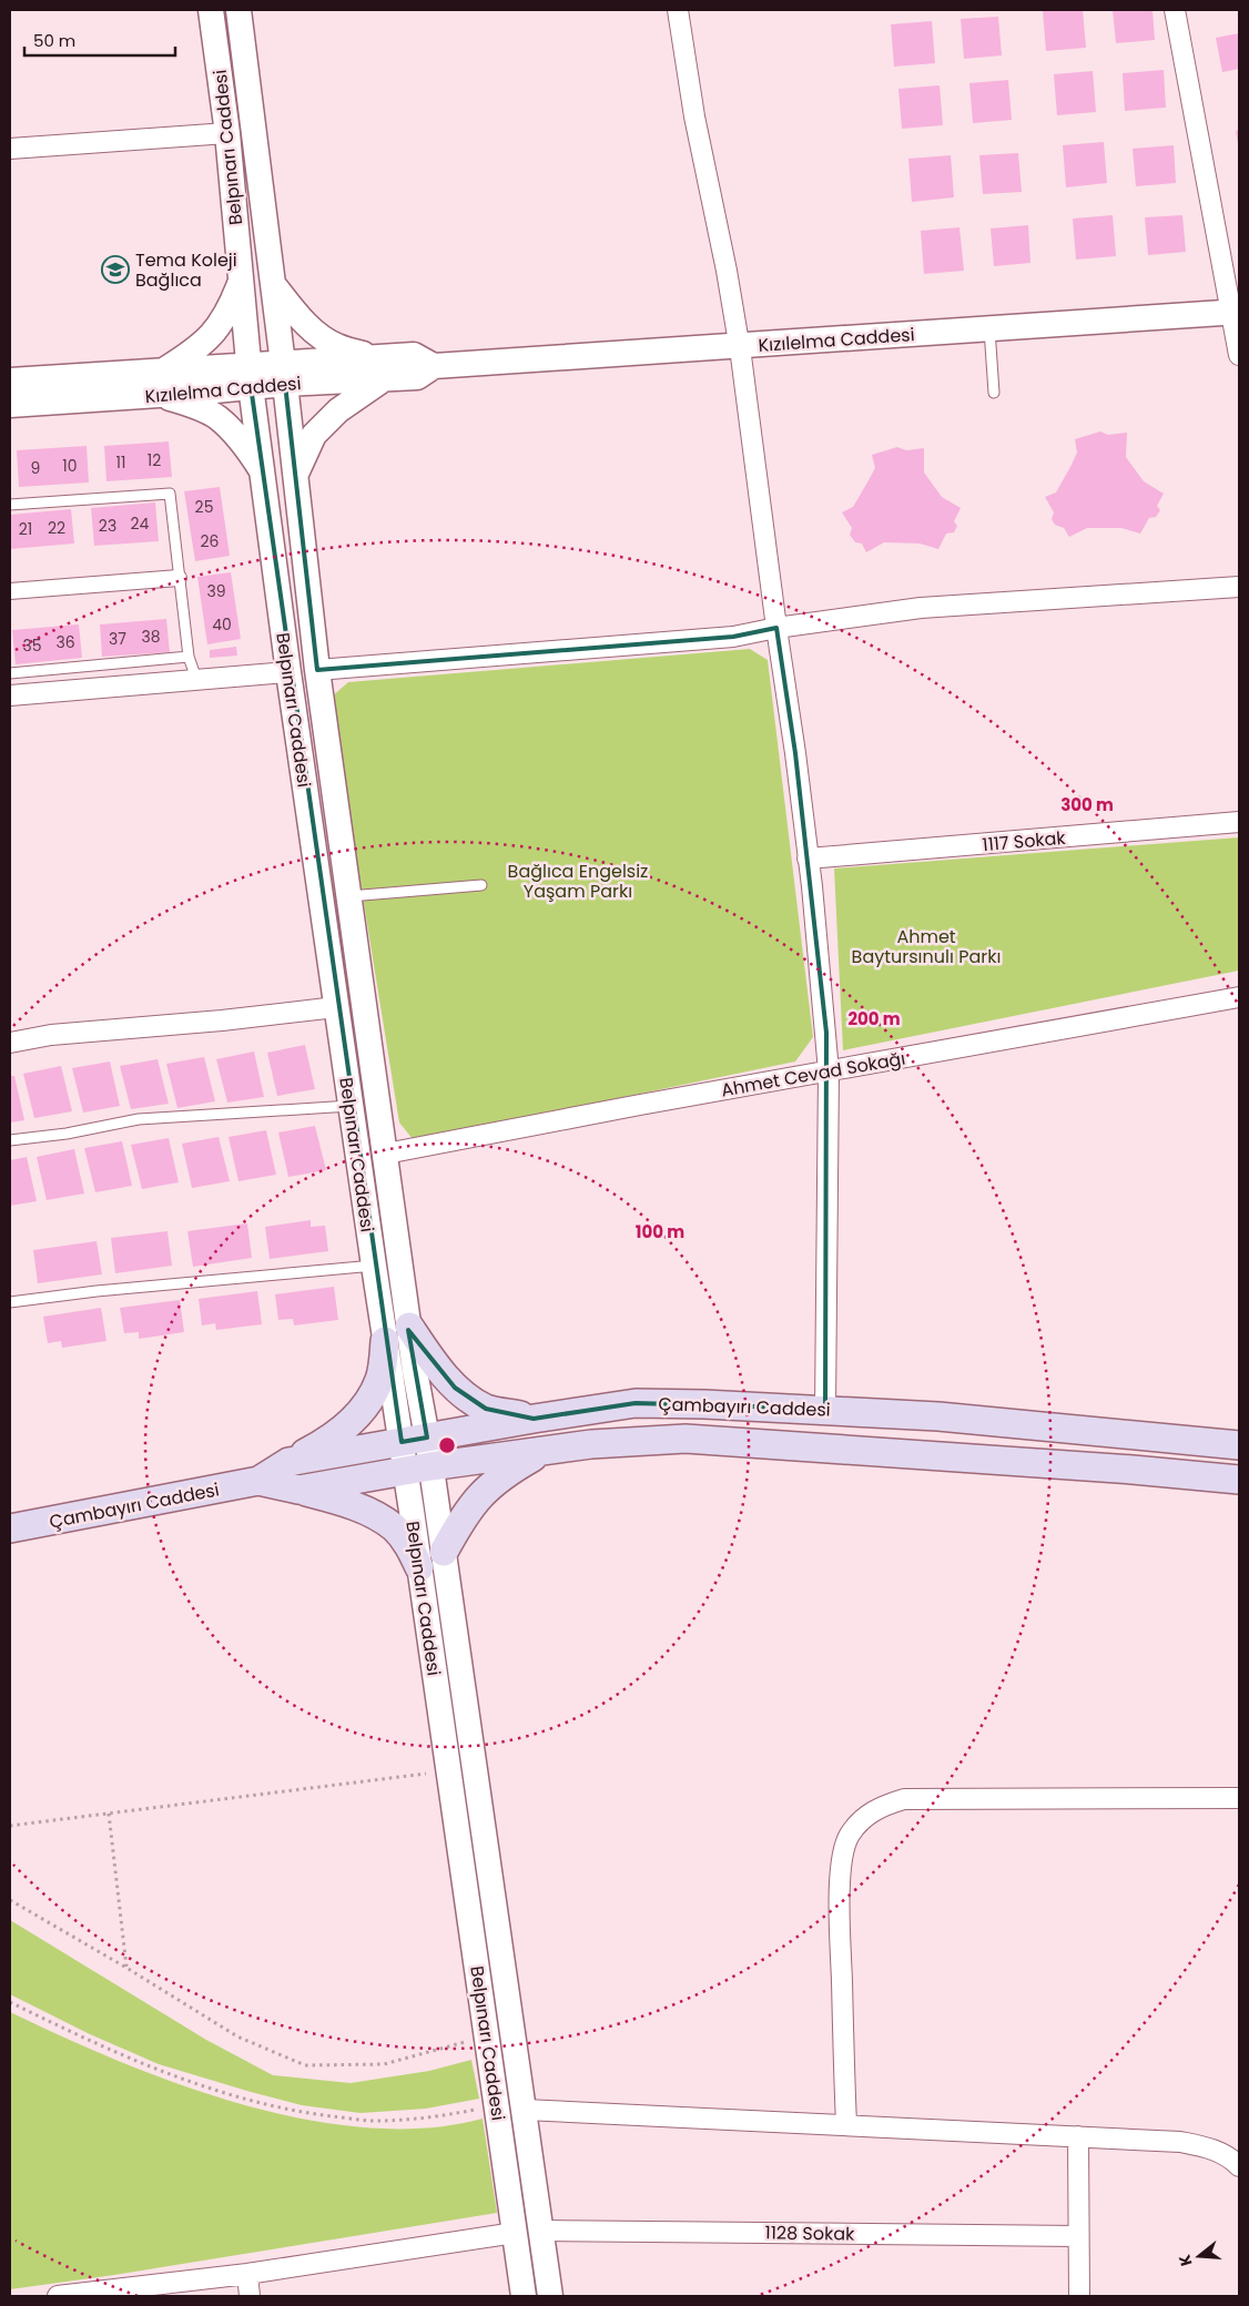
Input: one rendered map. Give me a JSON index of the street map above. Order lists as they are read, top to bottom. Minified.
{"streets":{"main road":["Çambayırı Caddesi"],"street":["Belpınarı Caddesi","Kızılelma Caddesi","1117 Sokak","Ahmet Cevad Sokağı","1128 Sokak"]},"crossings":[["Belpınarı Caddesi","Kızılelma Caddesi"],["Belpınarı Caddesi","Ahmet Cevad Sokağı"],["Belpınarı Caddesi","Çambayırı Caddesi"],["Belpınarı Caddesi","1128 Sokak"]],"parks":["Bağlıca Engelsiz Yaşam Parkı","Ahmet Baytursınulı Parkı"],"places":{"school or university":["Tema Koleji Bağlıca"]},"house_numbers":["12","11","10","9","25","24","23","22","21","26","39","40","38","37","36","35"],"scale_bar":"50 m","north":"left","rings":["300 m","200 m","100 m"]}
